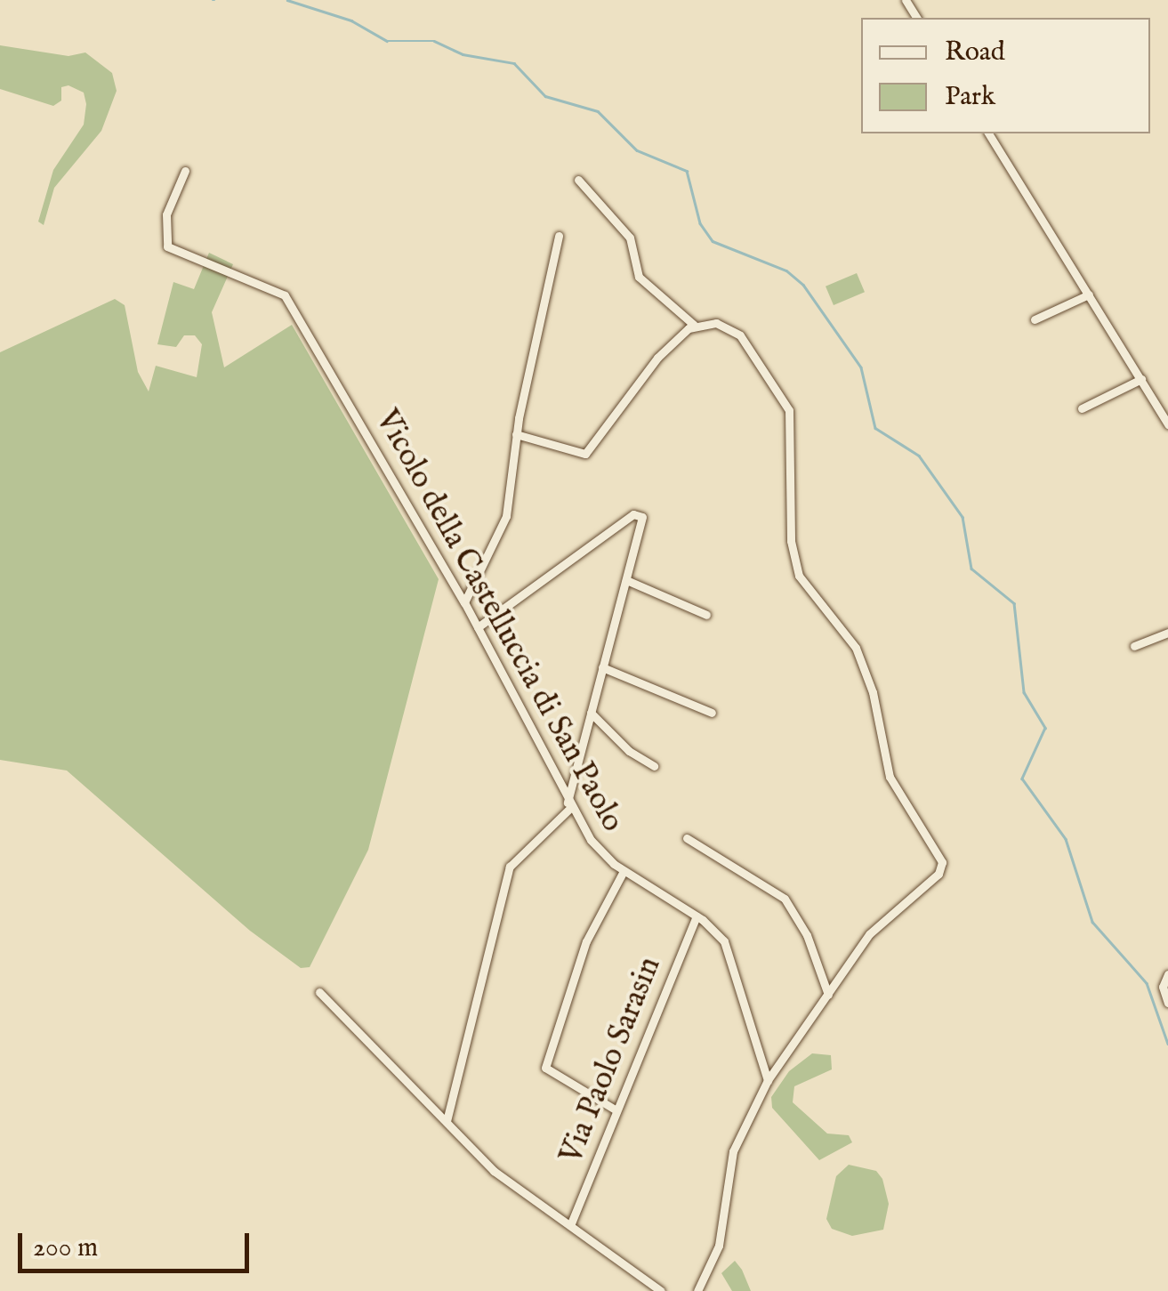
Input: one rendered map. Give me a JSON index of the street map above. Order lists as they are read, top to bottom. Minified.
{"streets":{"street":["Vicolo della Castelluccia di San Paolo","Via Paolo Sarasin"]},"crossings":[["Vicolo della Castelluccia di San Paolo","Via Paolo Sarasin"]],"legend":["Road","Park"],"scale_bar":"200 m"}
